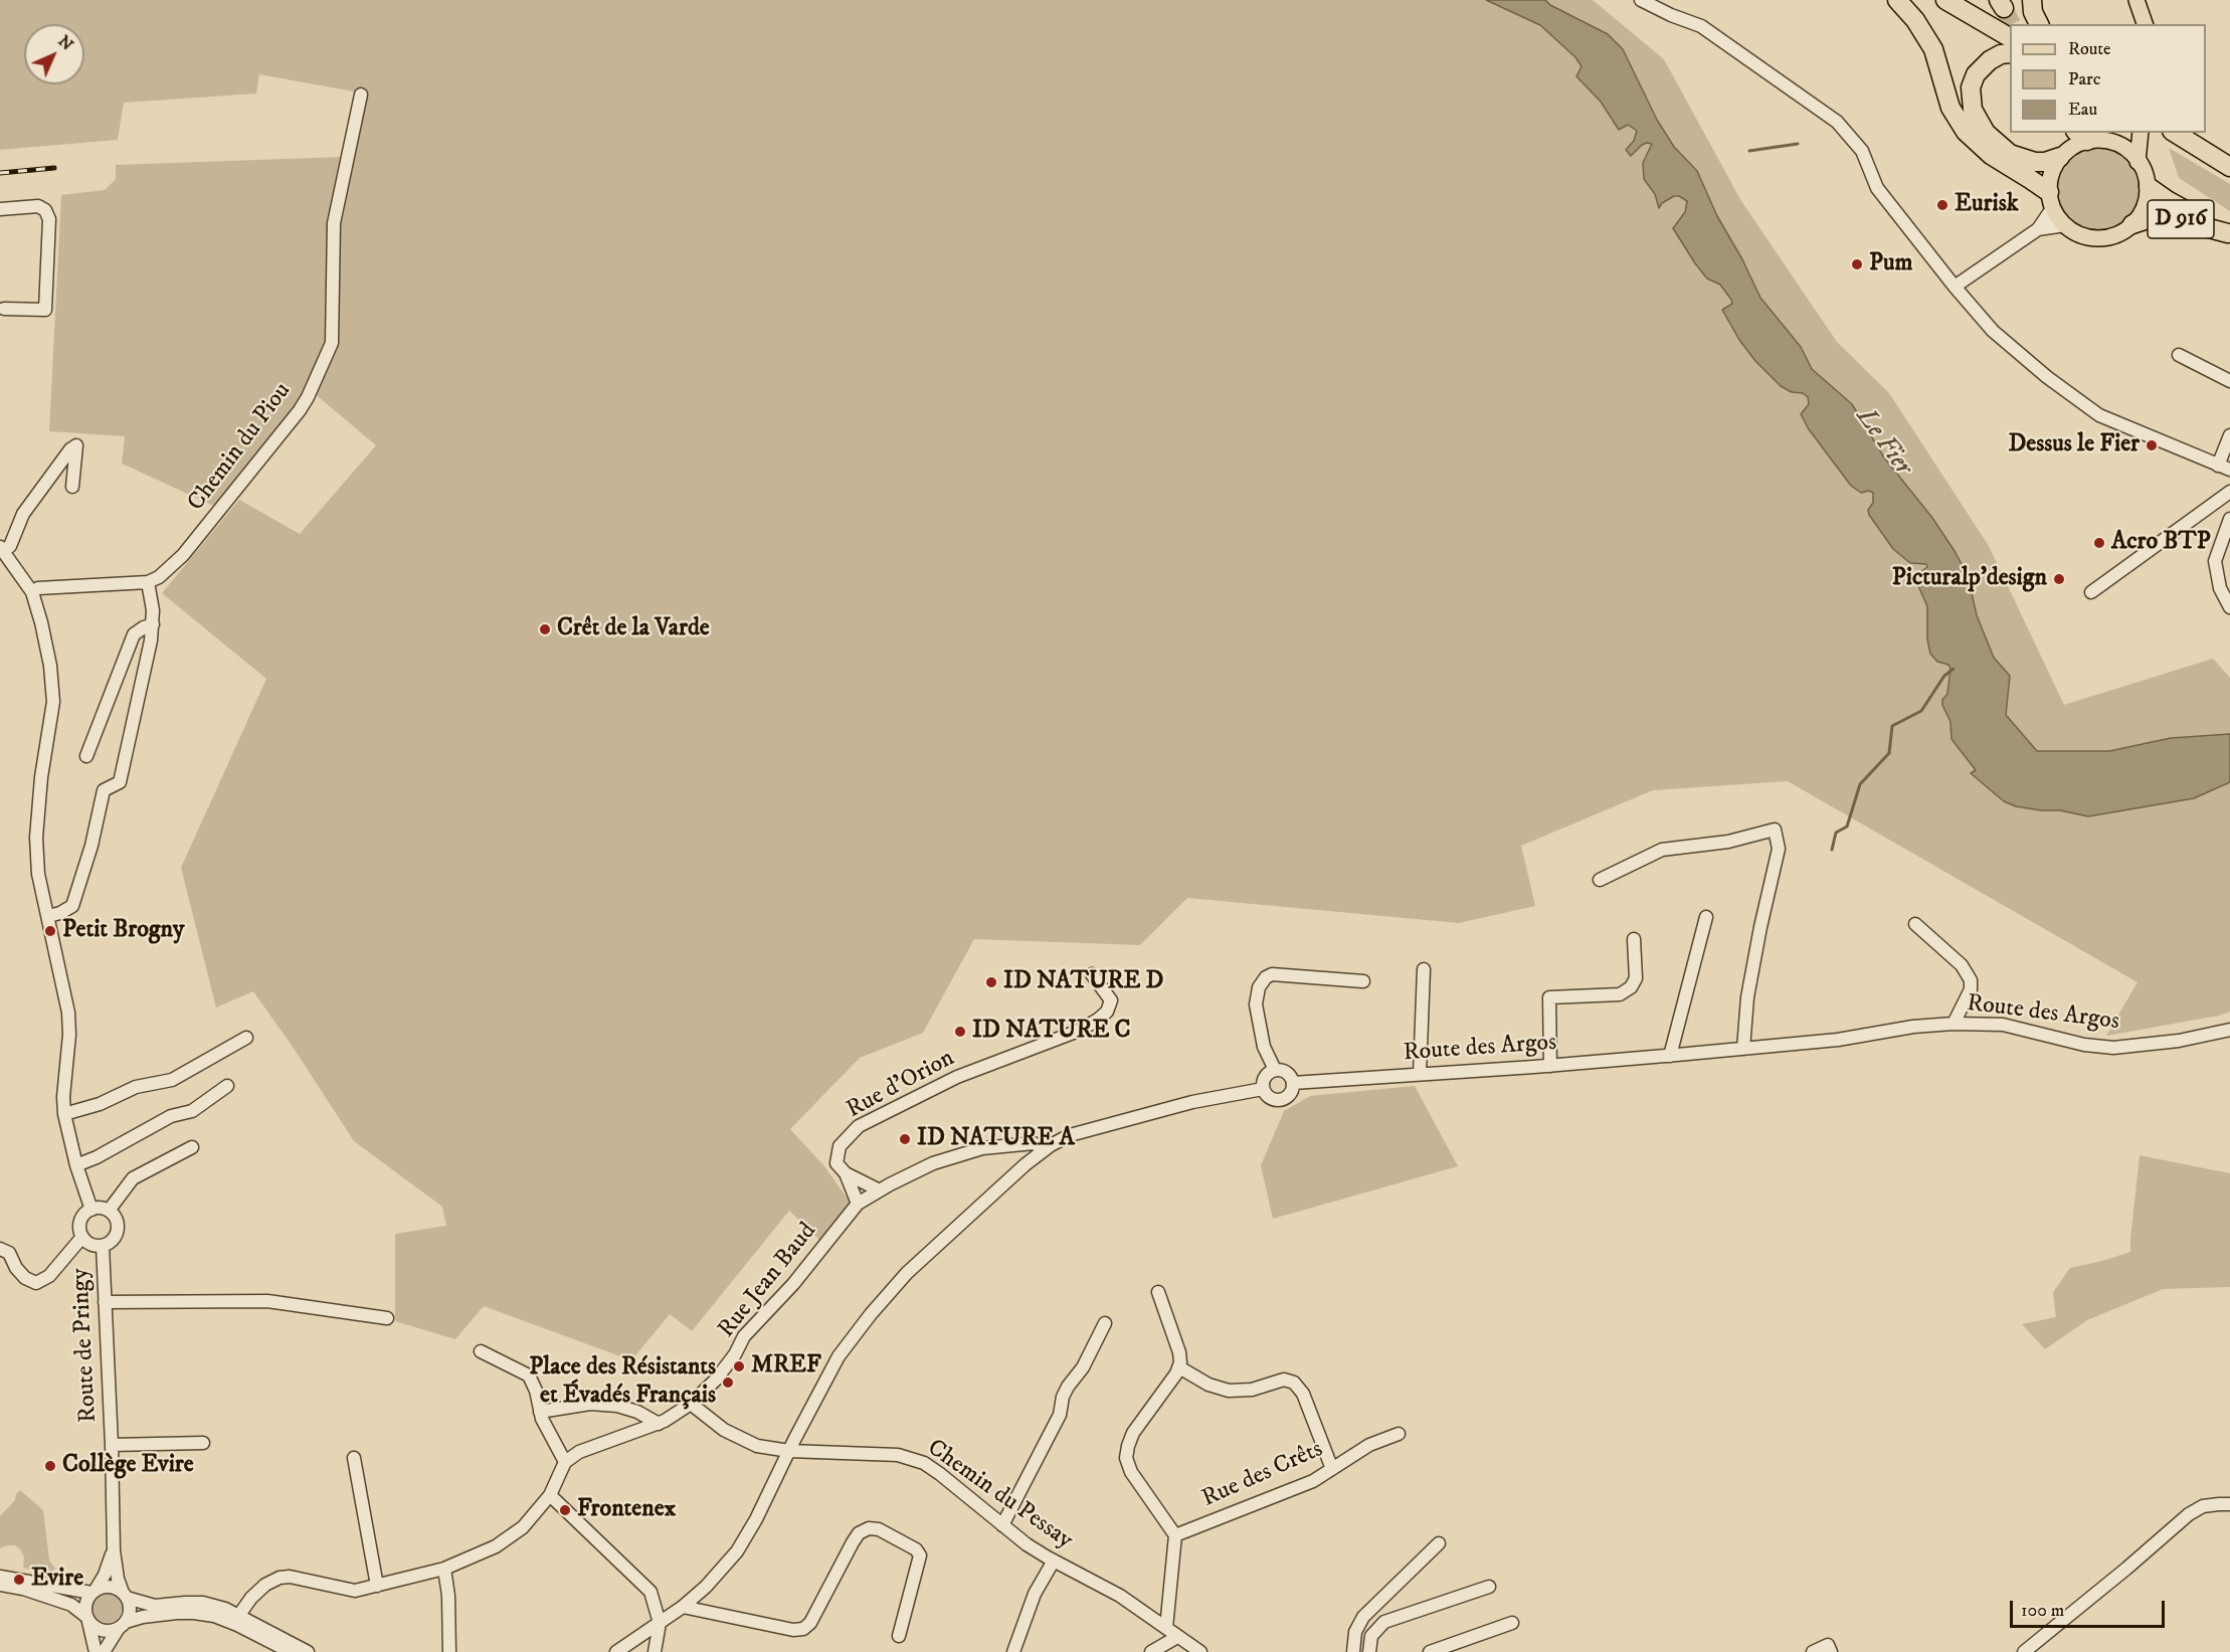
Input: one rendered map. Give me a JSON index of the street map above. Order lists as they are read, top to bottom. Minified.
{"streets":{"highway":["D 916"],"street":["Chemin du Piou","Route des Argos","Rue d’Orion","Rue Jean Baud","Route de Pringy","Rue des Crêts","Chemin du Pessay"]},"crossings":[["Rue Jean Baud","Chemin du Pessay"]],"water":["Le Fier"],"places":["Eurisk","Pum","Dessus le Fier","Acro BTP","Picturalp'design","Crêt de la Varde","Petit Brogny","ID NATURE D","ID NATURE C","ID NATURE A","MREF","Place des Résistants et Évadés Français","Collège Evire","Frontenex","Evire"],"legend":["Route","Parc","Eau"],"scale_bar":"100 m","north":"top right"}
